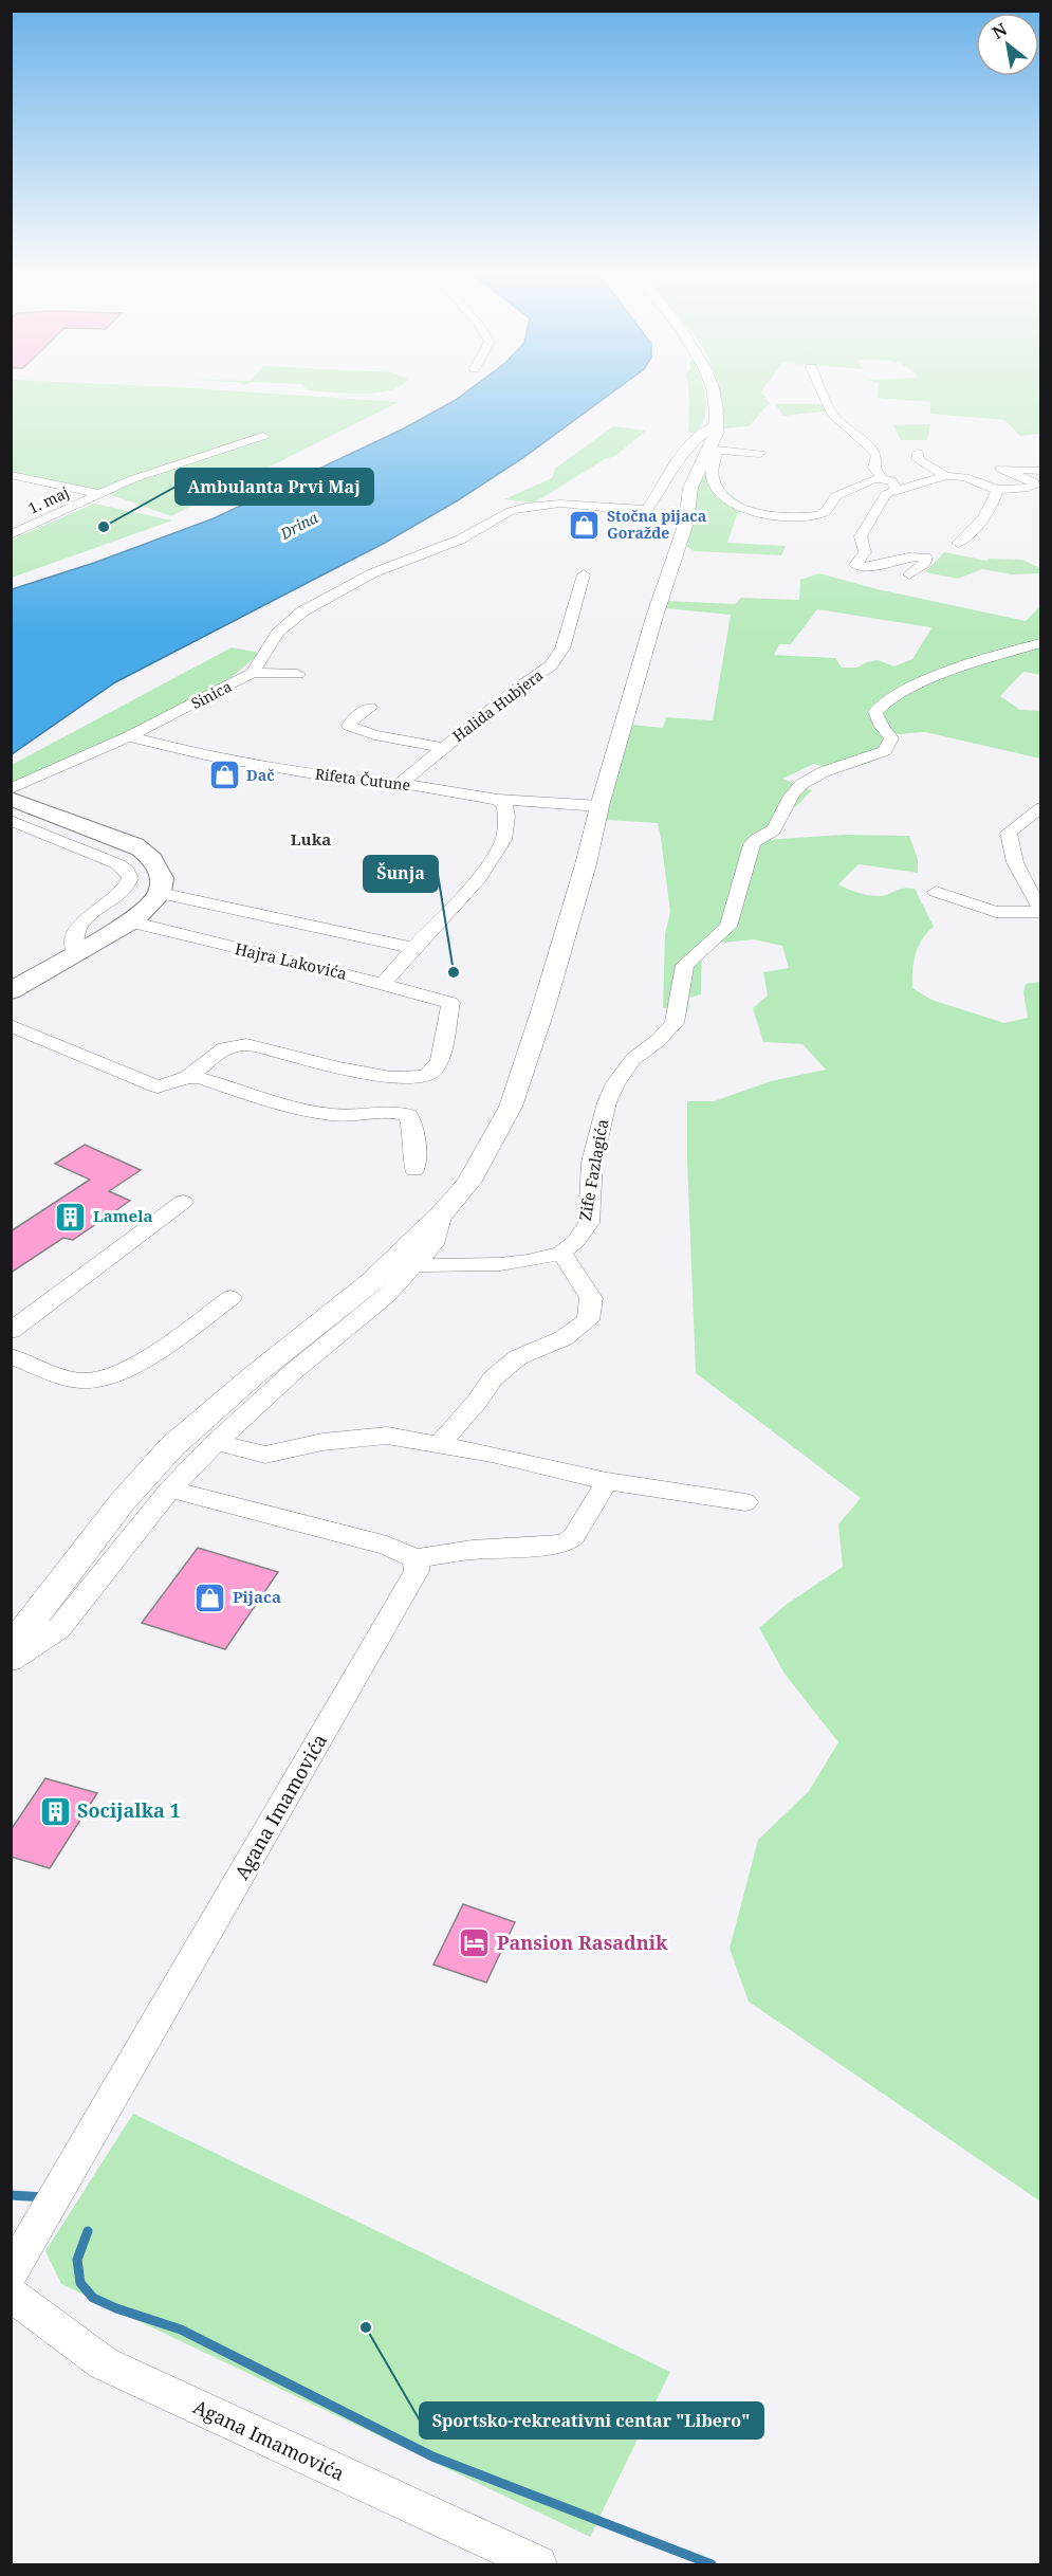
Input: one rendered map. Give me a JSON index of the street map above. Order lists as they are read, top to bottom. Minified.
{"streets":{"street":["1. maj","Sinica","Halida Hubjera","Rifeta Čutune","Hajra Lakovića","Zife Fazlagića","Agana Imamovića"]},"crossings":[["Sinica","Rifeta Čutune"],["Halida Hubjera","Rifeta Čutune"]],"districts":["Luka"],"water":["Drina"],"places":{"shop":["Stočna pijaca Goražde","Dač","Pijaca"],"other":["Ambulanta Prvi Maj","Šunja","Sportsko-rekreativni centar \"Libero\""],"building":["Lamela","Socijalka 1"],"hotel":["Pansion Rasadnik"]},"north":"top left"}
